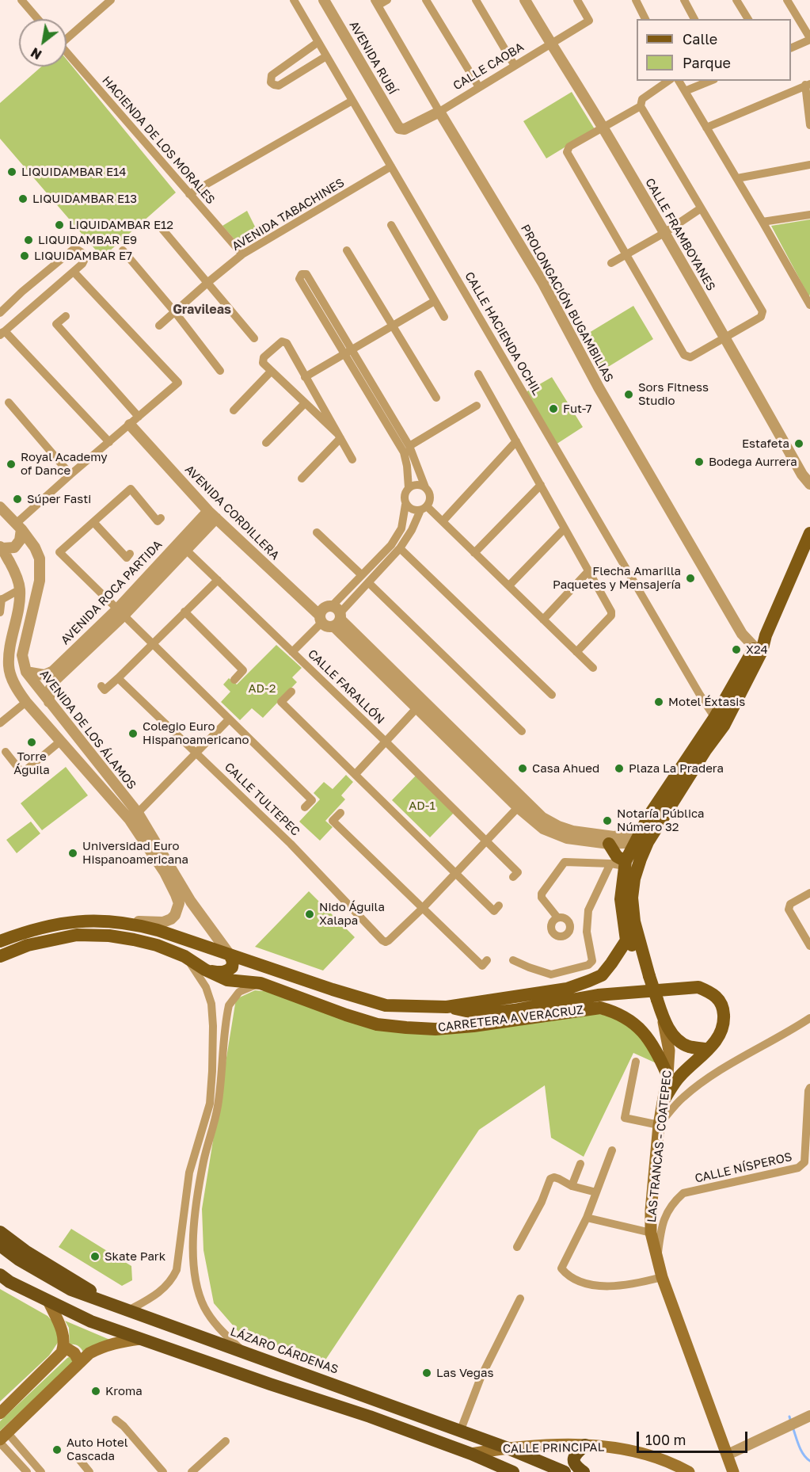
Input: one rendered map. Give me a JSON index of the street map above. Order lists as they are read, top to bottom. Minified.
{"streets":{"highway":["LÁZARO CÁRDENAS"],"main road":["CARRETERA A VERACRUZ","LAS TRANCAS - COATEPEC","CALLE PRINCIPAL"],"street":["AVENIDA RUBÍ","CALLE CAOBA","HACIENDA DE LOS MORALES","AVENIDA TABACHINES","CALLE FRAMBOYANES","PROLONGACIÓN BUGAMBILIAS","CALLE HACIENDA OCHIL","AVENIDA CORDILLERA","AVENIDA ROCA PARTIDA","CALLE FARALLÓN","AVENIDA DE LOS ÁLAMOS","CALLE TULTEPEC","CALLE NÍSPEROS"]},"crossings":[["AVENIDA RUBÍ","CALLE CAOBA"],["CALLE CAOBA","CALLE FRAMBOYANES"],["CALLE CAOBA","PROLONGACIÓN BUGAMBILIAS"],["HACIENDA DE LOS MORALES","AVENIDA TABACHINES"],["AVENIDA TABACHINES","CALLE HACIENDA OCHIL"],["PROLONGACIÓN BUGAMBILIAS","LAS TRANCAS - COATEPEC"],["CALLE HACIENDA OCHIL","LAS TRANCAS - COATEPEC"],["AVENIDA CORDILLERA","AVENIDA ROCA PARTIDA"],["AVENIDA ROCA PARTIDA","CALLE FARALLÓN"],["AVENIDA ROCA PARTIDA","AVENIDA DE LOS ÁLAMOS"],["AVENIDA DE LOS ÁLAMOS","CARRETERA A VERACRUZ"],["CARRETERA A VERACRUZ","LAS TRANCAS - COATEPEC"],["LAS TRANCAS - COATEPEC","CALLE NÍSPEROS"],["LÁZARO CÁRDENAS","CALLE PRINCIPAL"]],"districts":["Gravileas"],"parks":["AD-2","AD-1"],"places":["LIQUIDAMBAR E14","LIQUIDAMBAR E13","LIQUIDAMBAR E12","LIQUIDAMBAR E9","LIQUIDAMBAR E7","Sors Fitness Studio","Fut-7","Estafeta","Bodega Aurrera","Royal Academy of Dance","Súper Fasti","Flecha Amarilla Paquetes y Mensajería","X24","Motel Éxtasis","Colegio Euro Hispanoamericano","Torre Águila","Casa Ahued","Plaza La Pradera","Notaría Pública Número 32","Universidad Euro Hispanoamericana","Nido Águila Xalapa","Skate Park","Las Vegas","Kroma","Auto Hotel Cascada"],"legend":["Calle","Parque"],"scale_bar":"100 m","north":"bottom left"}
